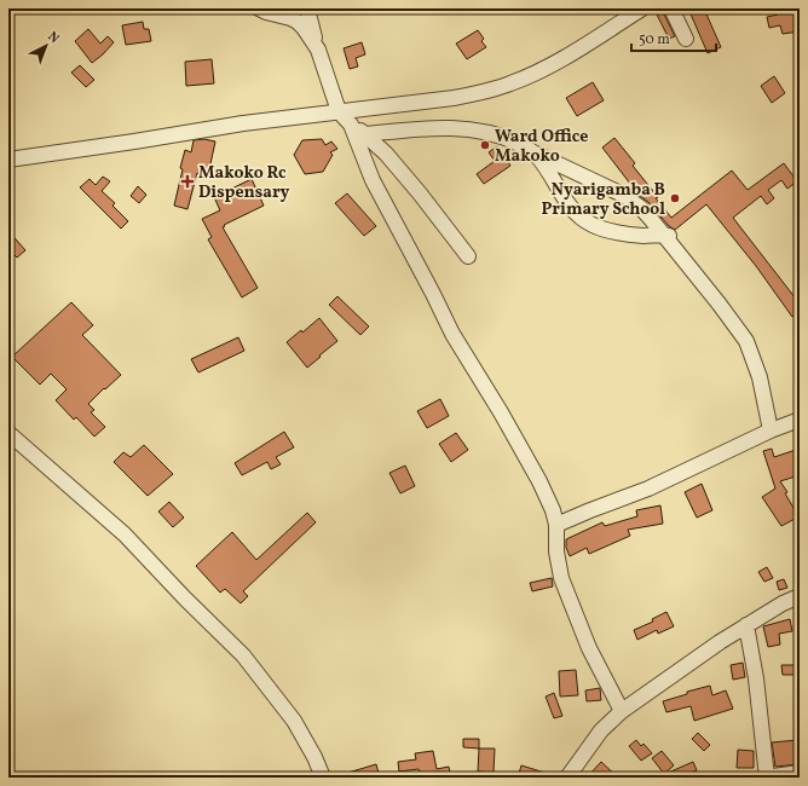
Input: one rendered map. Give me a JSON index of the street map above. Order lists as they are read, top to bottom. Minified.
{"places":{"other":["Ward Office Makoko","Nyarigamba B Primary School"],"health":["Makoko Rc Dispensary"]},"scale_bar":"50 m","north":"top right"}
